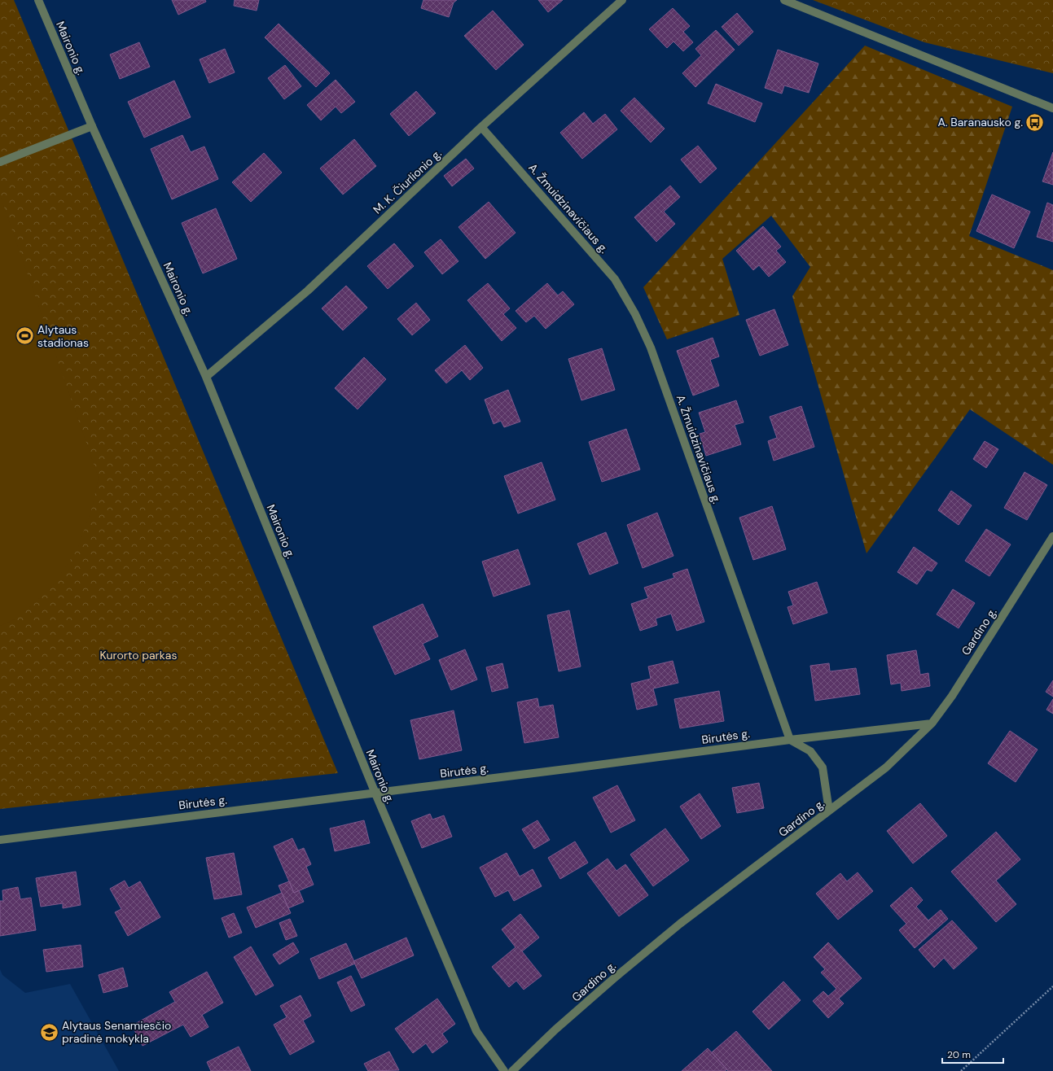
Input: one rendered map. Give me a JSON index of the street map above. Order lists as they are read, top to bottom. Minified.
{"streets":{"street":["Maironio g.","M. K. Čiurlionio g.","A. Žmuidzinavičiaus g.","Gardino g.","Birutės g."]},"crossings":[["Maironio g.","M. K. Čiurlionio g."],["Maironio g.","Birutės g."],["M. K. Čiurlionio g.","A. Žmuidzinavičiaus g."],["A. Žmuidzinavičiaus g.","Birutės g."],["Gardino g.","Birutės g."]],"parks":["Kurorto parkas"],"places":{"bus stop":["A. Baranausko g."],"sports":["Alytaus stadionas"],"school or university":["Alytaus Senamiesčio pradinė mokykla"]},"scale_bar":"20 m"}
